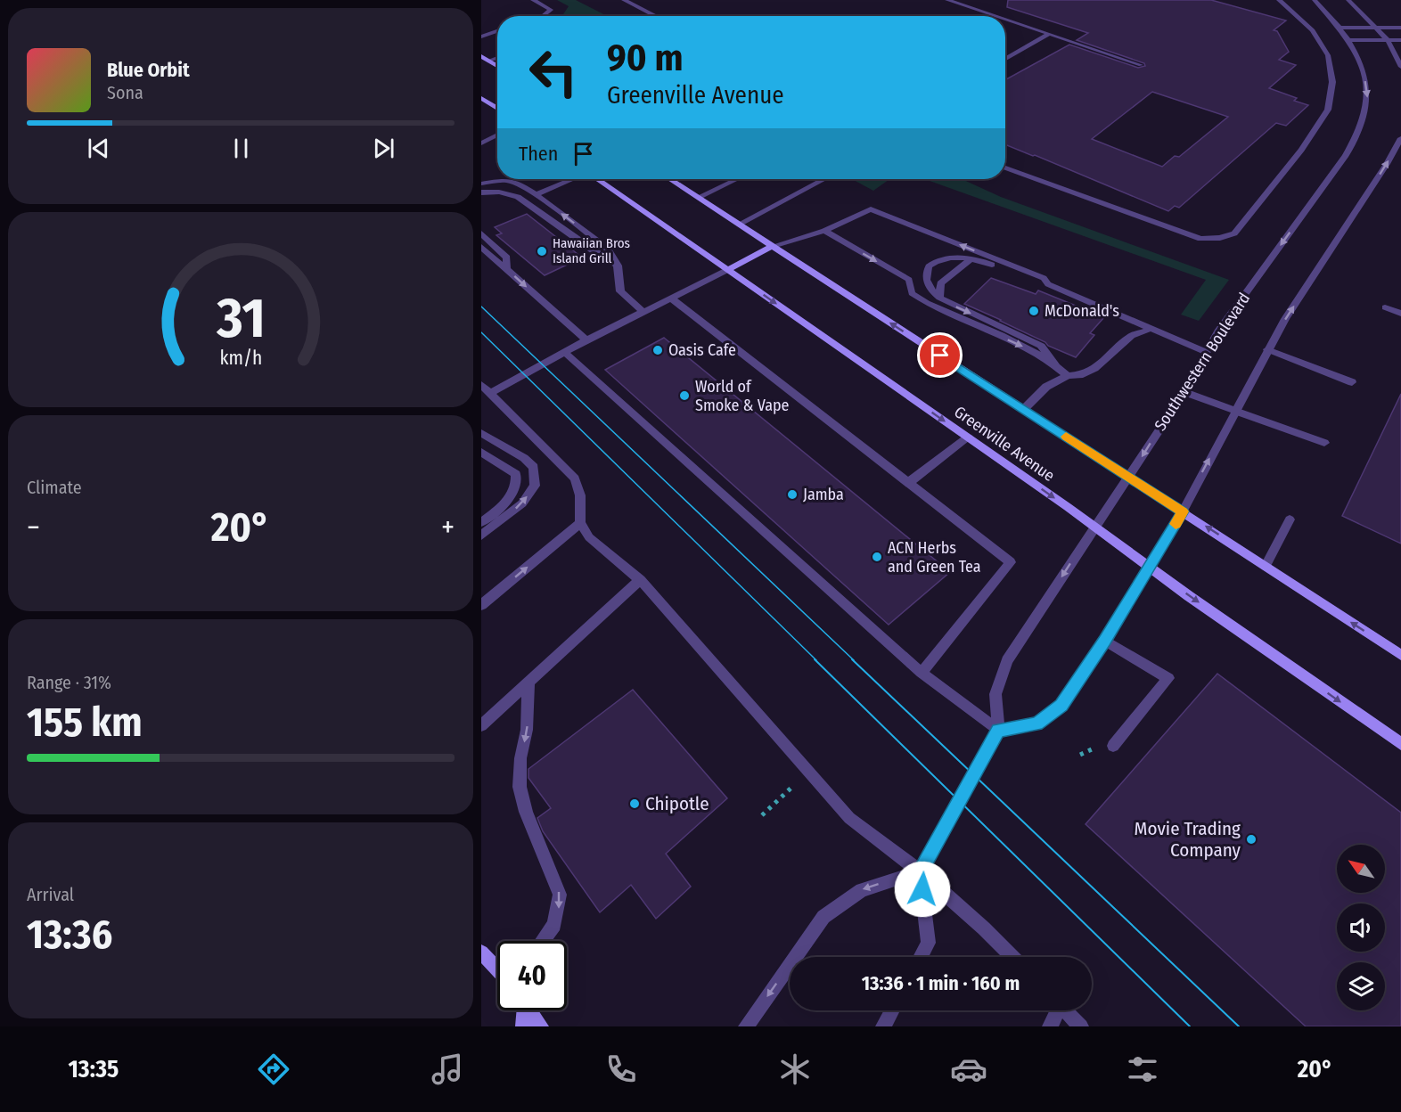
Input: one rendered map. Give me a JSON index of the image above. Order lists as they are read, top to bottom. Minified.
{"streets":{"main road":["Greenville Avenue"],"street":["Southwestern Boulevard"]},"crossings":[["Southwestern Boulevard","Greenville Avenue"]],"places":["Hawaiian Bros Island Grill","McDonald's","Oasis Cafe","World of Smoke & Vape","Jamba","ACN Herbs and Green Tea","Chipotle","Movie Trading Company"],"north":"top left","page":{"turn":["90 m","Greenville Avenue"],"song":["Blue Orbit","Sona"],"then":"Then","tile":["Climate",["Range · 31%","155 km"],["Arrival","13:36"]],"heat":["−","20°","+"],"limit":"40","trip":"13:36 · 1 min · 160 m","tabs":["13:35","20°"],"gauge":["31","km/h"]}}
